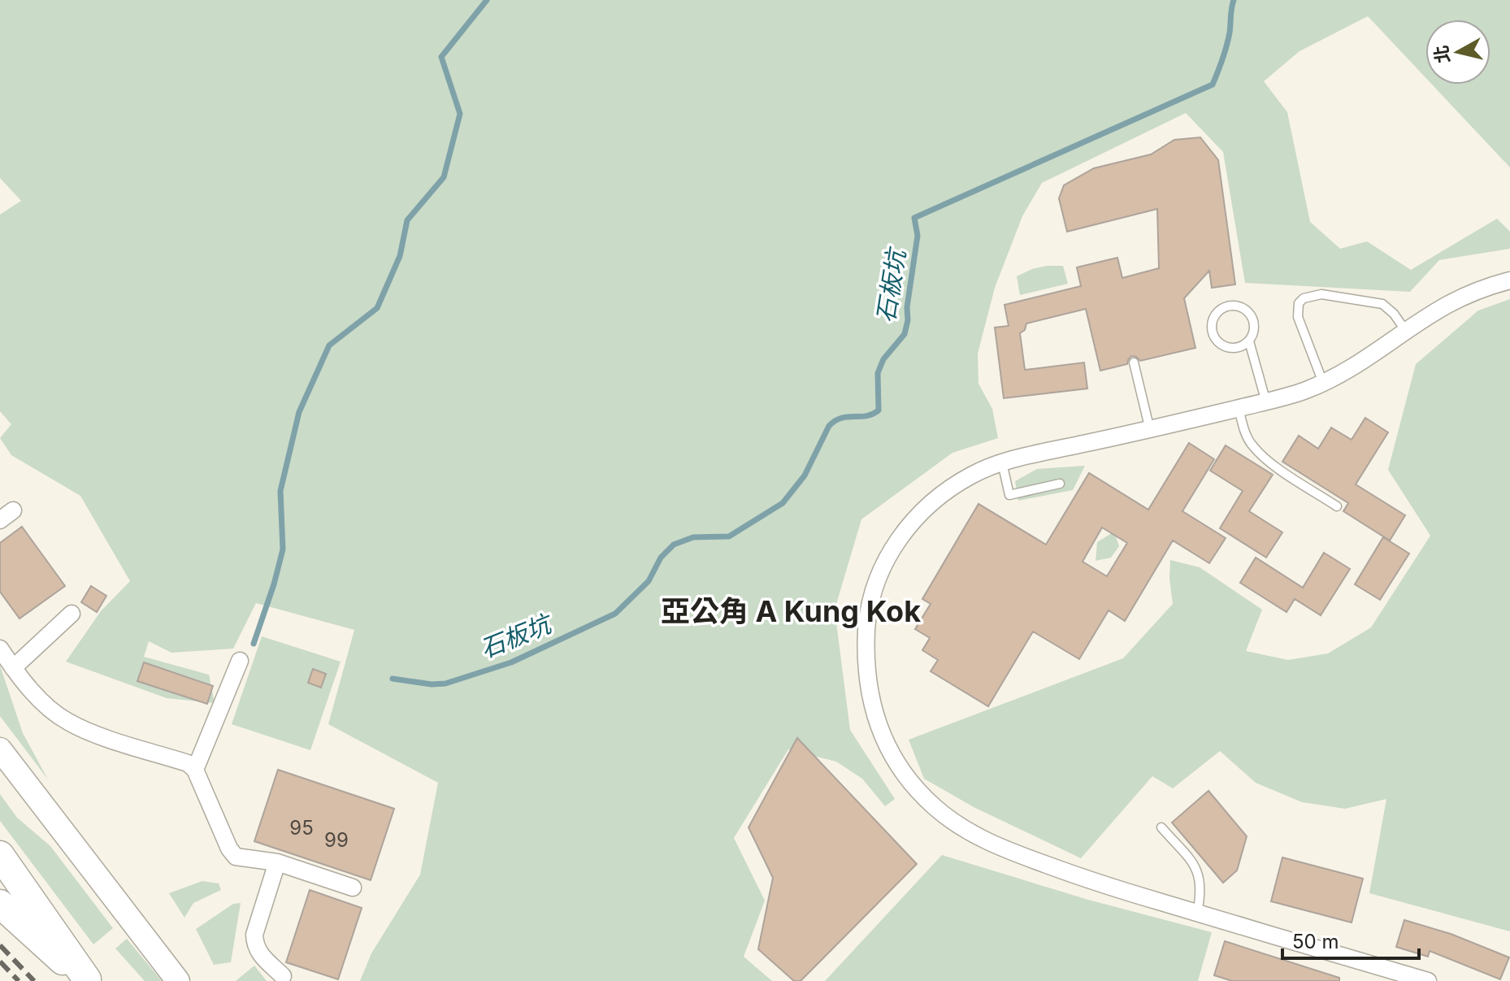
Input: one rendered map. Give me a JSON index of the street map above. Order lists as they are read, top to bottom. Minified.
{"districts":["亞公角 A Kung Kok"],"water":["石板坑"],"house_numbers":["95","99"],"scale_bar":"50 m","north":"left"}
